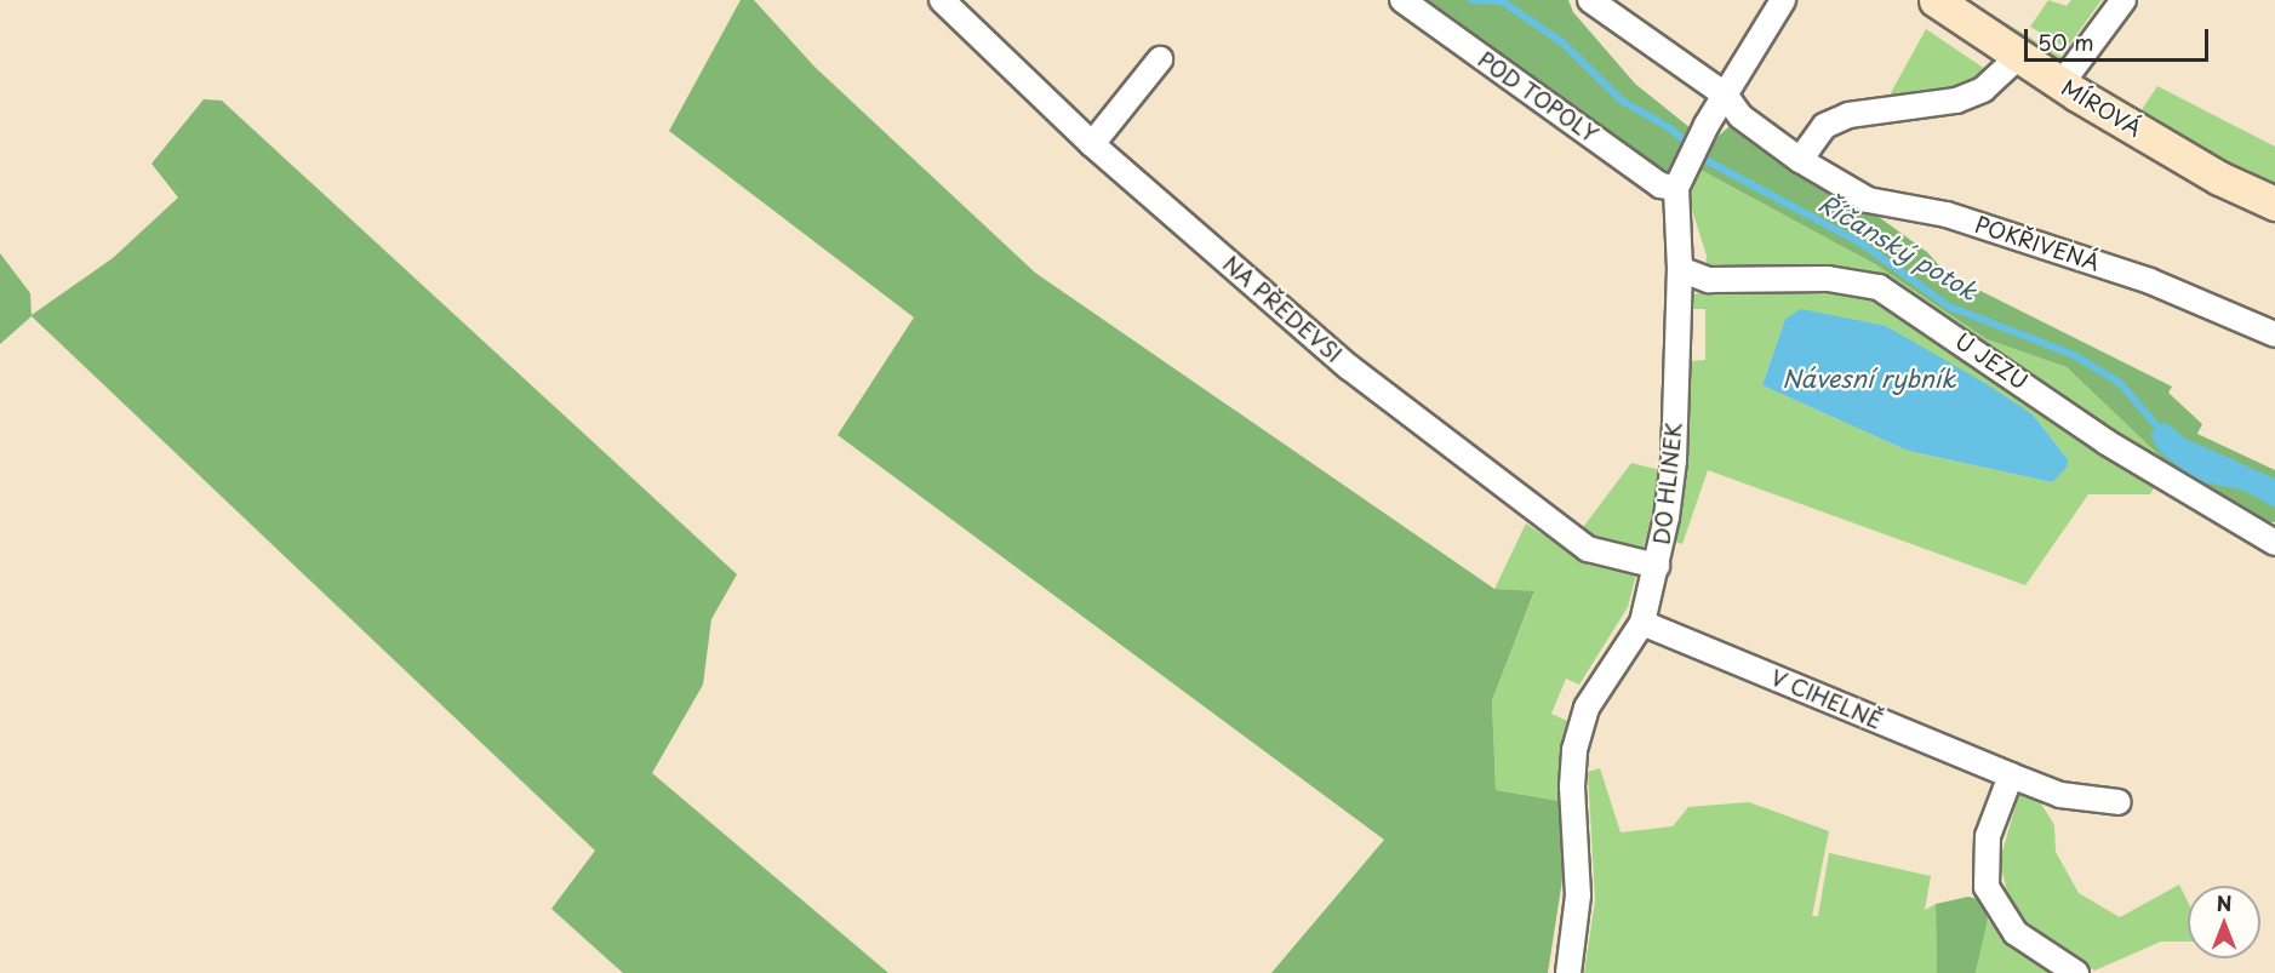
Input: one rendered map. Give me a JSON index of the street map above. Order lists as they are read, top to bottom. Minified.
{"streets":{"street":["POD TOPOLY","MÍROVÁ","POKŘIVENÁ","NA PŘEDEVSI","U JEZU","DO HLINEK","V CIHELNĚ"]},"crossings":[["POD TOPOLY","DO HLINEK"],["NA PŘEDEVSI","DO HLINEK"],["U JEZU","DO HLINEK"],["DO HLINEK","V CIHELNĚ"]],"water":["Říčanský potok","Návesní rybník"],"scale_bar":"50 m","north":"top"}
